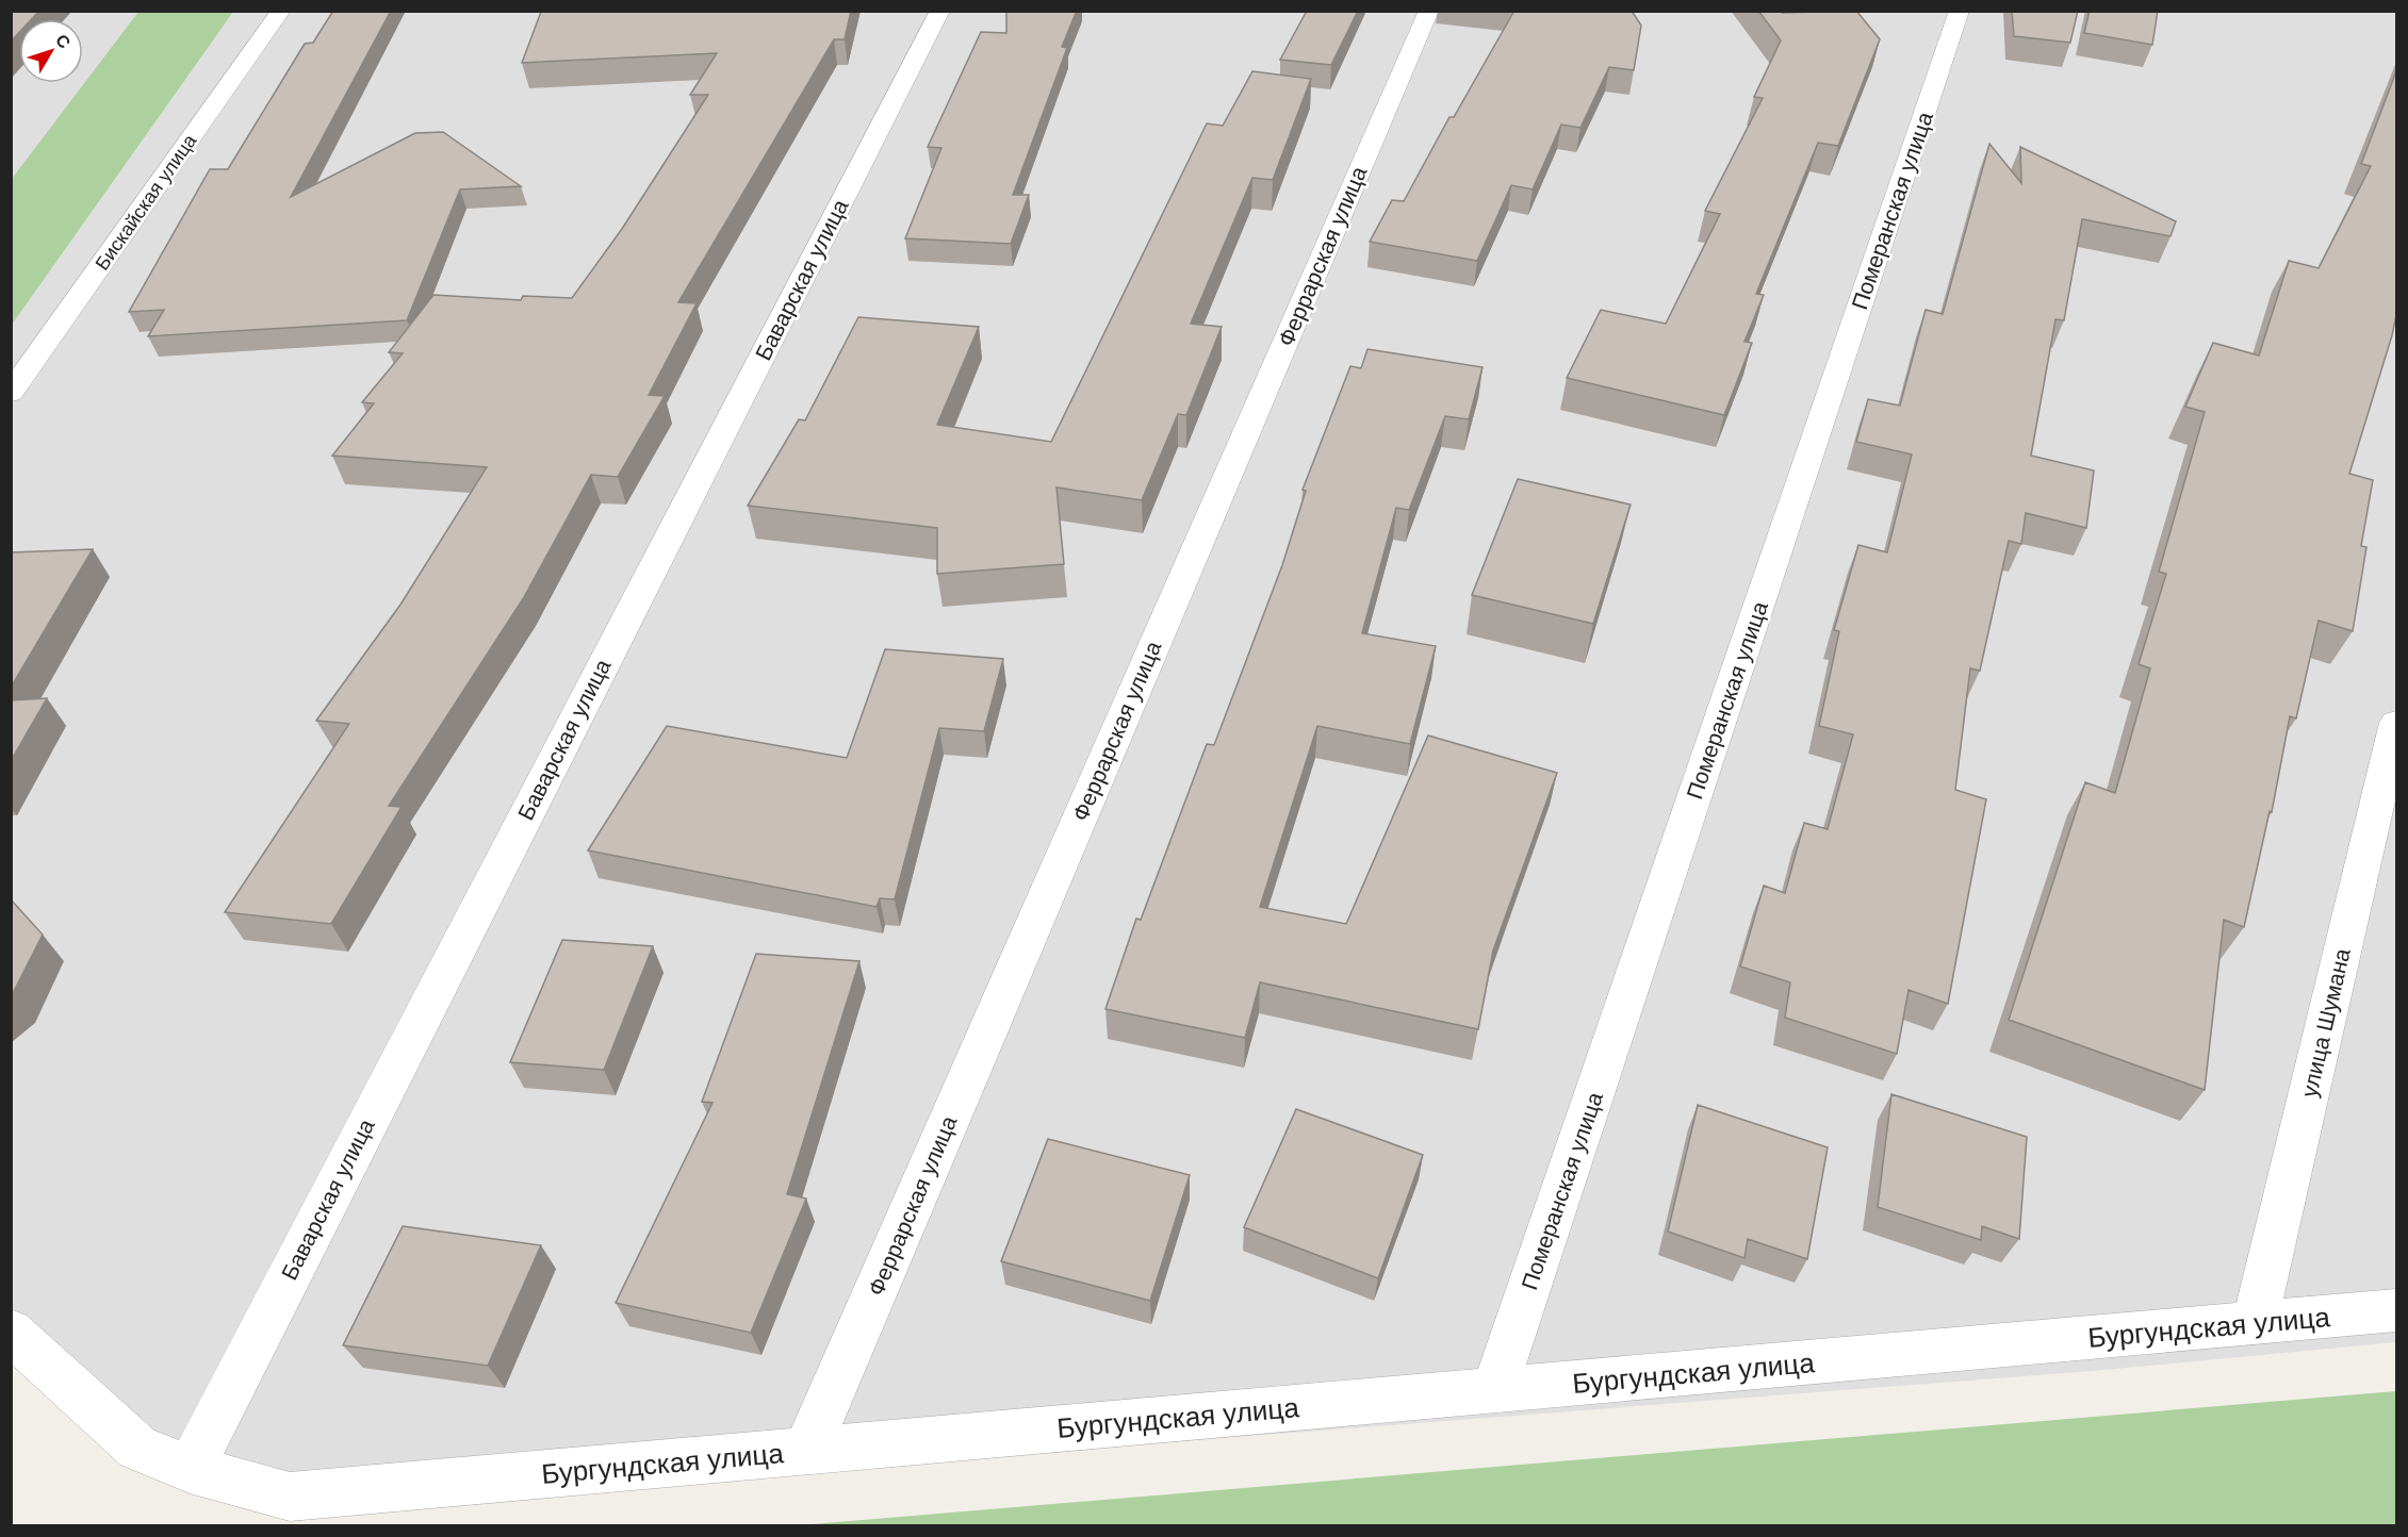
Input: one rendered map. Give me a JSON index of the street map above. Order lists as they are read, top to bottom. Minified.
{"streets":{"street":["Бискайская улица","Померанская улица","Феррарская улица","Баварская улица","улица Шумана","Бургундская улица"]},"crossings":[["Померанская улица","Бургундская улица"],["Феррарская улица","Бургундская улица"],["Баварская улица","Бургундская улица"],["улица Шумана","Бургундская улица"]],"north":"top right"}
